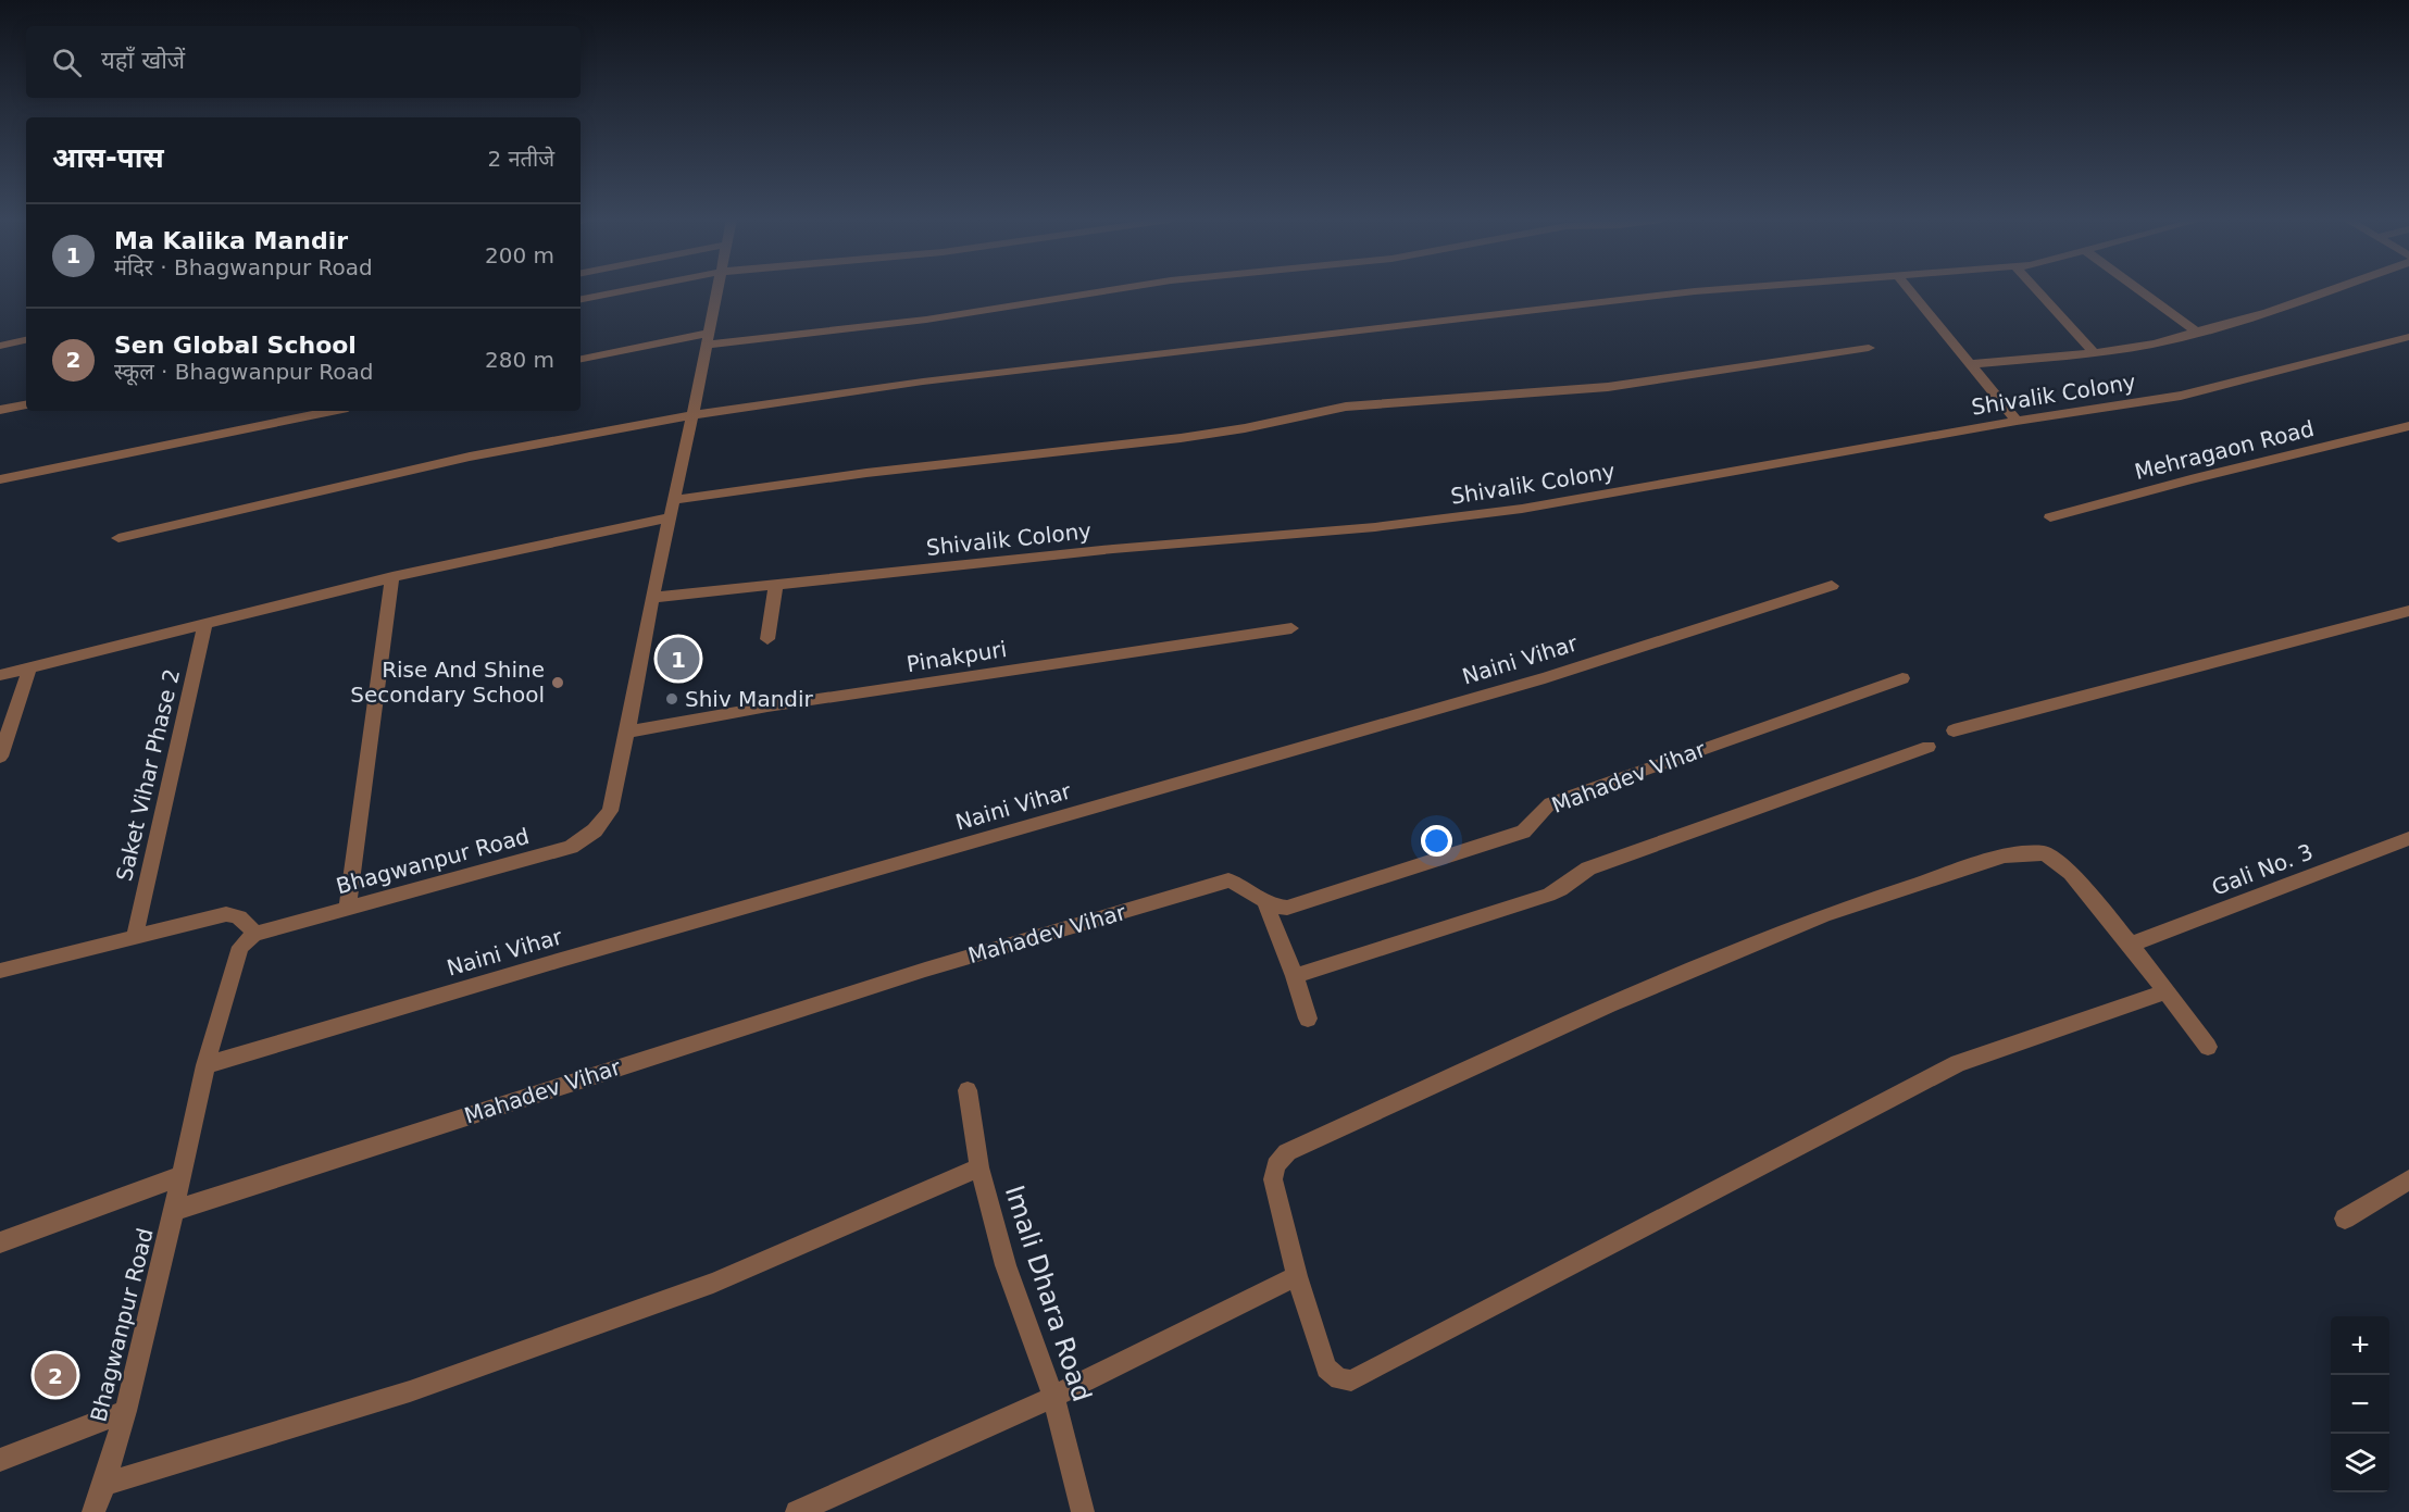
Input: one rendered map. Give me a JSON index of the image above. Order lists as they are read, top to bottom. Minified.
{"streets":{"street":["Shivalik Colony","Mehragaon Road","Pinakpuri","Naini Vihar","Saket Vihar Phase 2","Mahadev Vihar","Bhagwanpur Road","Gali No. 3","Imali Dhara Road"]},"crossings":[["Shivalik Colony","Bhagwanpur Road"],["Pinakpuri","Bhagwanpur Road"],["Naini Vihar","Bhagwanpur Road"],["Mahadev Vihar","Bhagwanpur Road"]],"places":["Rise And Shine Secondary School","Shiv Mandir"],"page":{"search":"यहाँ खोजें","heading":["आस-पास","2 नतीजे"],"list":[{"mark":"1","name":"Ma Kalika Mandir","note":"मंदिर · Bhagwanpur Road","value":"200 m"},{"mark":"2","name":"Sen Global School","note":"स्कूल · Bhagwanpur Road","value":"280 m"}],"pins":["1","2"],"map_buttons":["+","−"]}}
